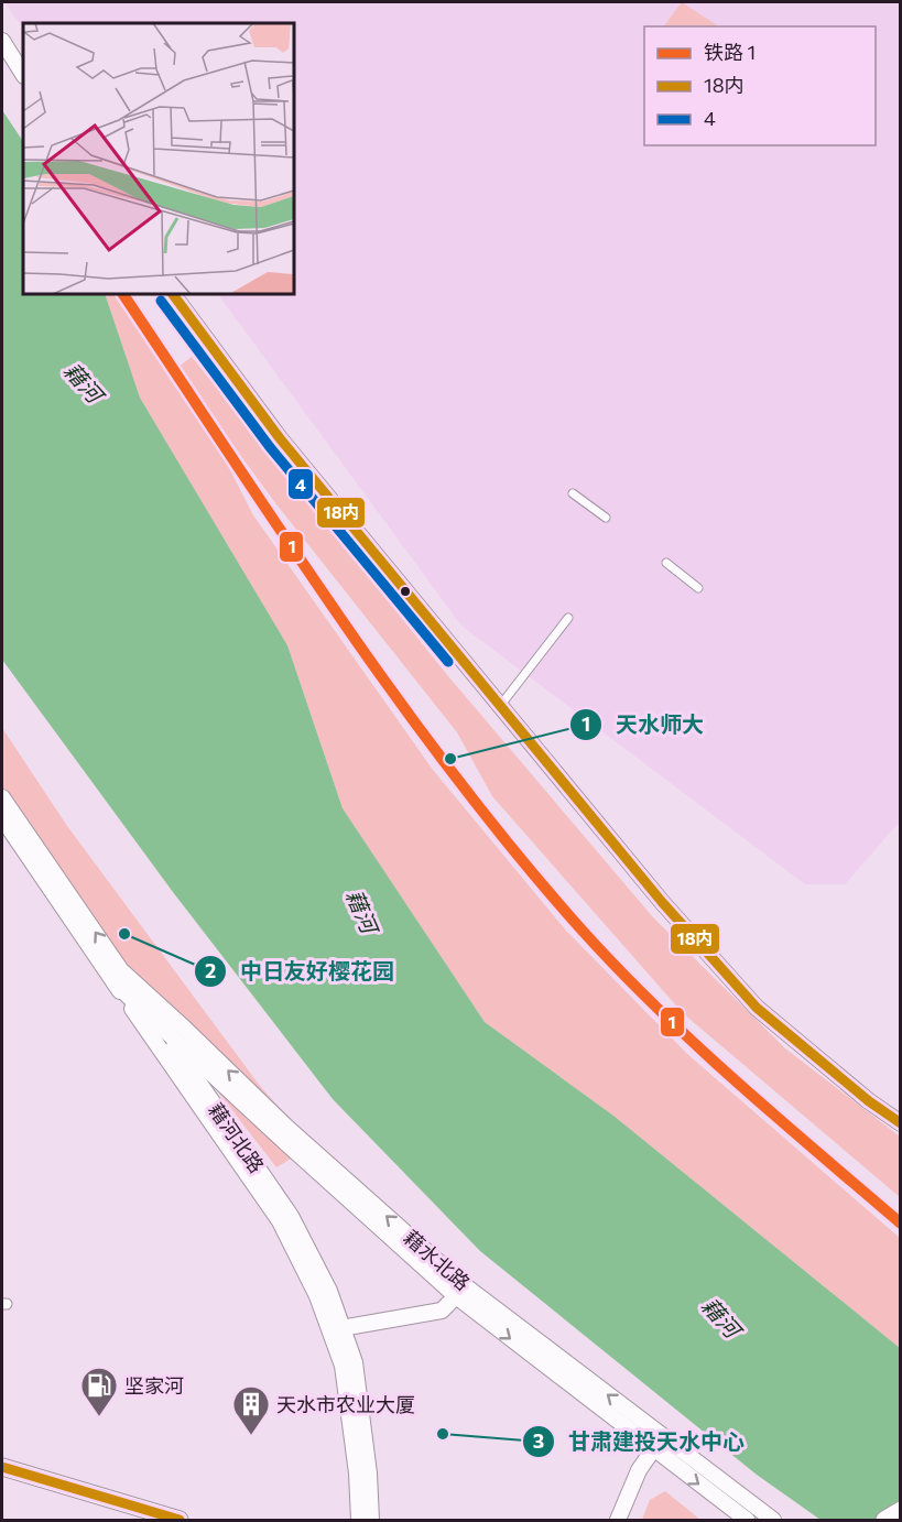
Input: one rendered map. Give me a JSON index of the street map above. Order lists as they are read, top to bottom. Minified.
{"streets":{"main road":["藉河北路","藉水北路"]},"crossings":[["藉河北路","藉水北路"]],"water":["藉河"],"places":{"other":["天水师大","中日友好樱花园","甘肃建投天水中心"],"fuel station":["坚家河"],"building":["天水市农业大厦"]},"lines":["rail line 1","transit line 18内","transit line 4"],"legend":["铁路 1","18内","4"]}
